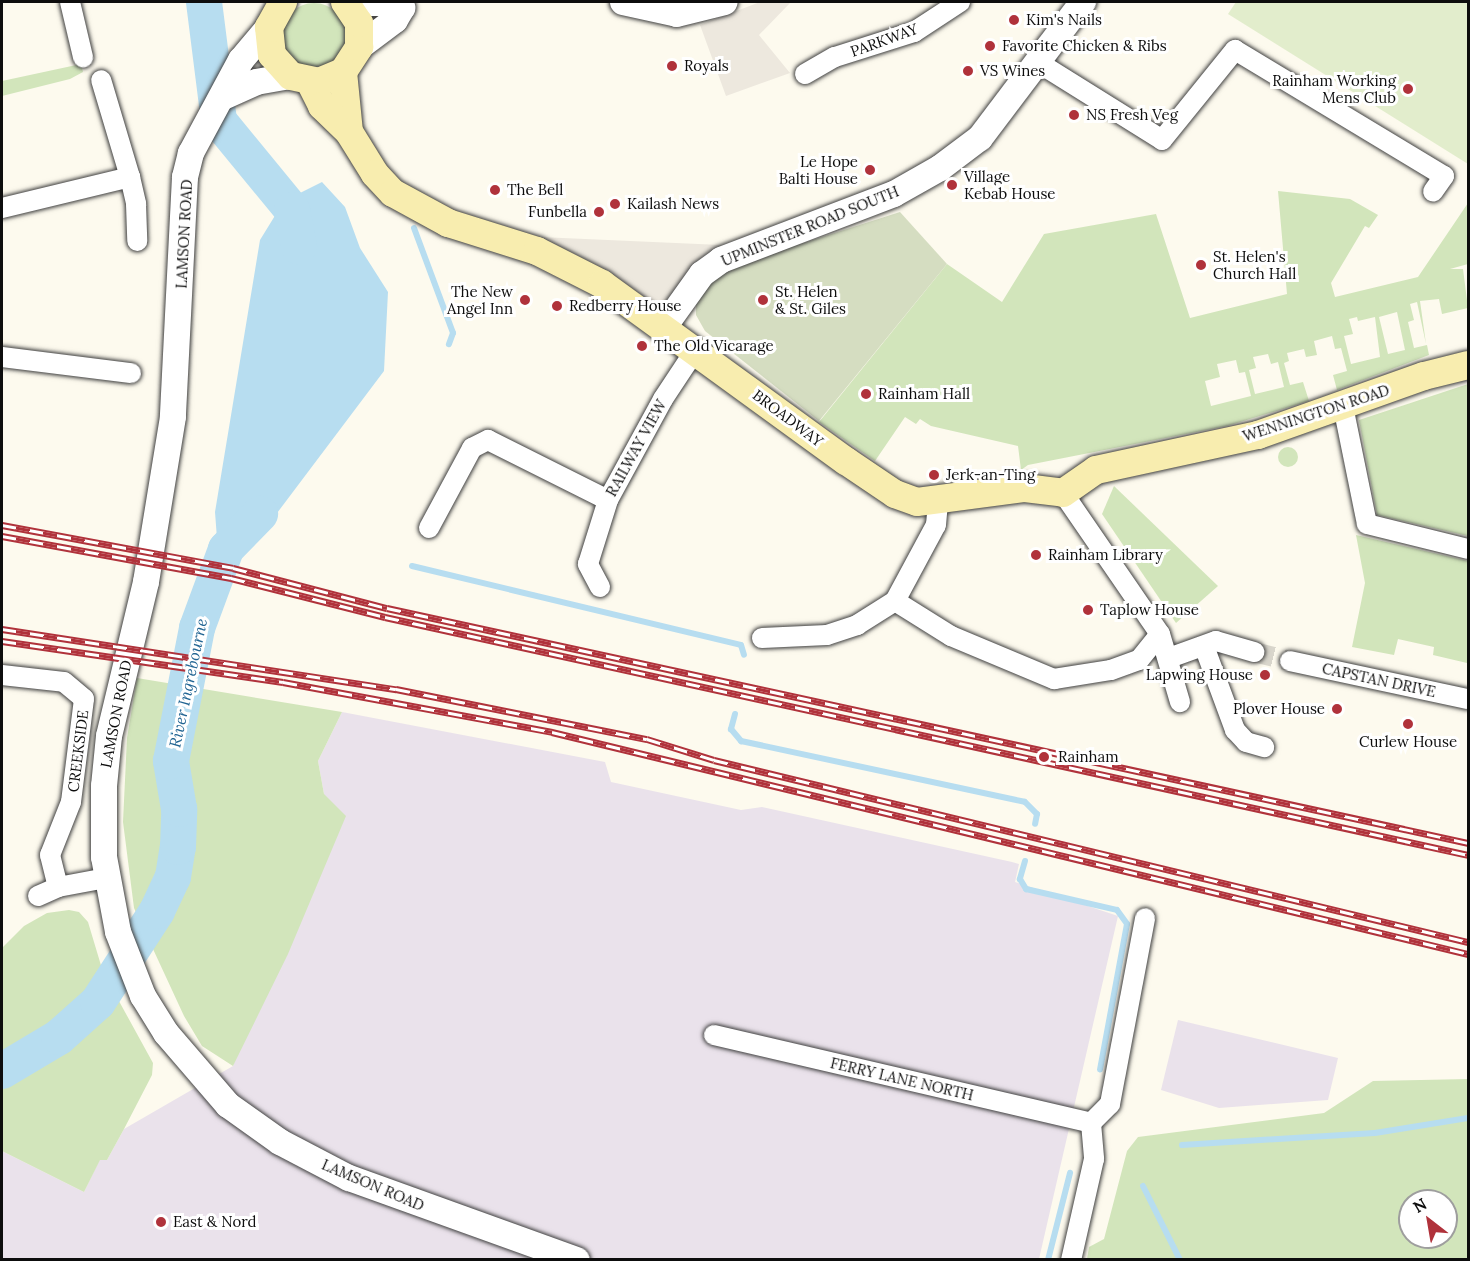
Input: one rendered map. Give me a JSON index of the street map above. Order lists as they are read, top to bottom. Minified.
{"streets":{"main road":["WENNINGTON ROAD","BROADWAY"],"street":["PARKWAY","UPMINSTER ROAD SOUTH","LAMSON ROAD","RAILWAY VIEW","CAPSTAN DRIVE","CREEKSIDE","FERRY LANE NORTH"]},"crossings":[["UPMINSTER ROAD SOUTH","BROADWAY"],["WENNINGTON ROAD","BROADWAY"],["BROADWAY","RAILWAY VIEW"]],"water":["River Ingrebourne"],"places":["Kim's Nails","Favorite Chicken & Ribs","Royals","VS Wines","Rainham Working Mens Club","NS Fresh Veg","Le Hope Balti House","Village Kebab House","The Bell","Kailash News","Funbella","St. Helen's Church Hall","The New Angel Inn","St. Helen & St. Giles","Redberry House","The Old Vicarage","Rainham Hall","Jerk-an-Ting","Rainham Library","Taplow House","Lapwing House","Plover House","Curlew House","Rainham","East & Nord"],"north":"top left"}
